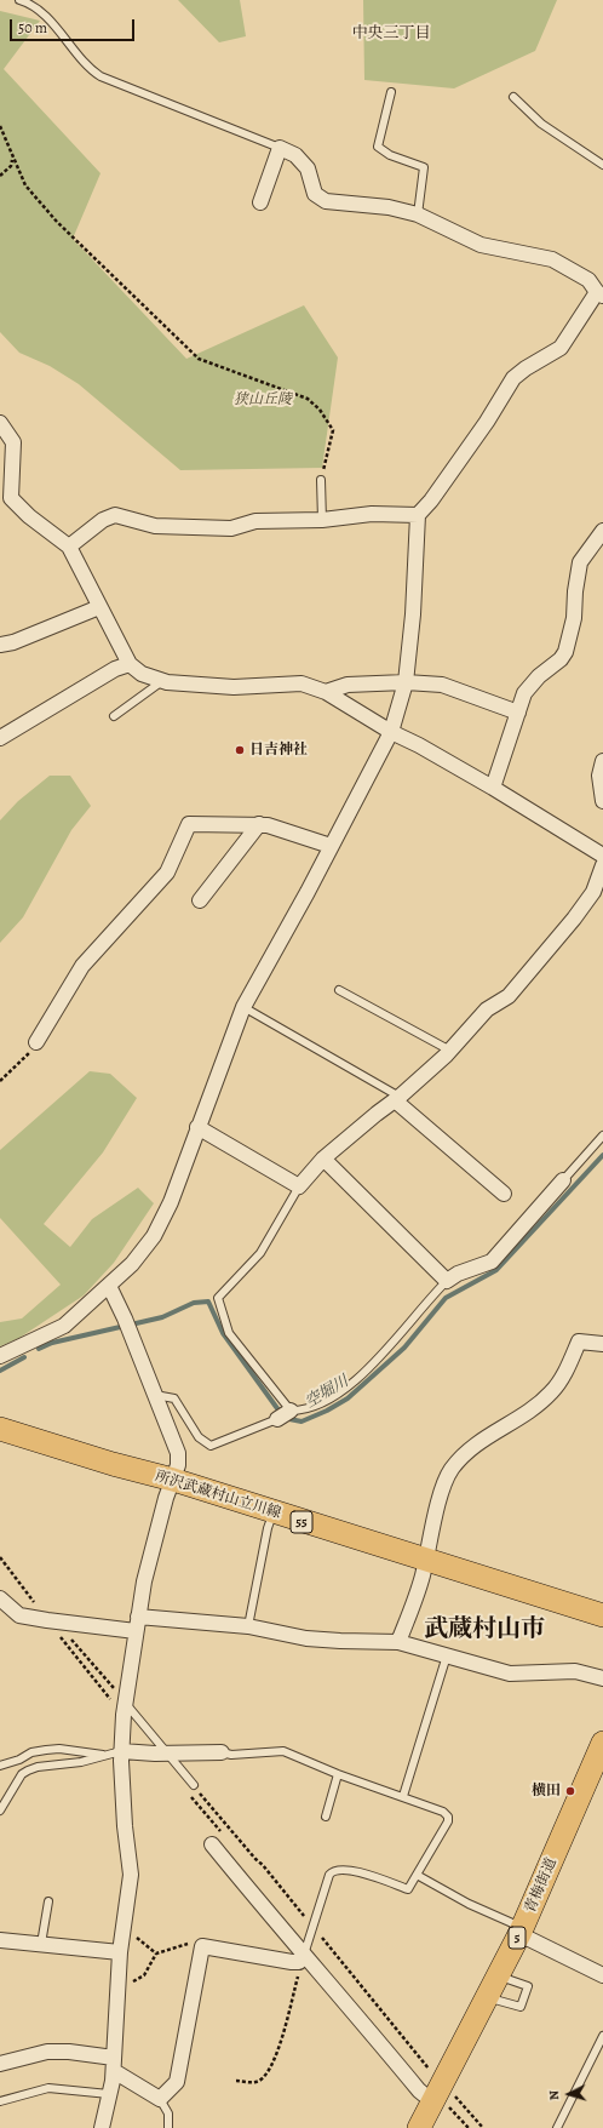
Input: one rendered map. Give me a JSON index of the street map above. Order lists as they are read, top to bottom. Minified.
{"streets":{"main road":["所沢武蔵村山立川線","55","青梅街道","5"]},"districts":["中央三丁目","武蔵村山市"],"water":["空堀川"],"parks":["狭山丘陵"],"places":["日吉神社","横田"],"scale_bar":"50 m","north":"left"}
